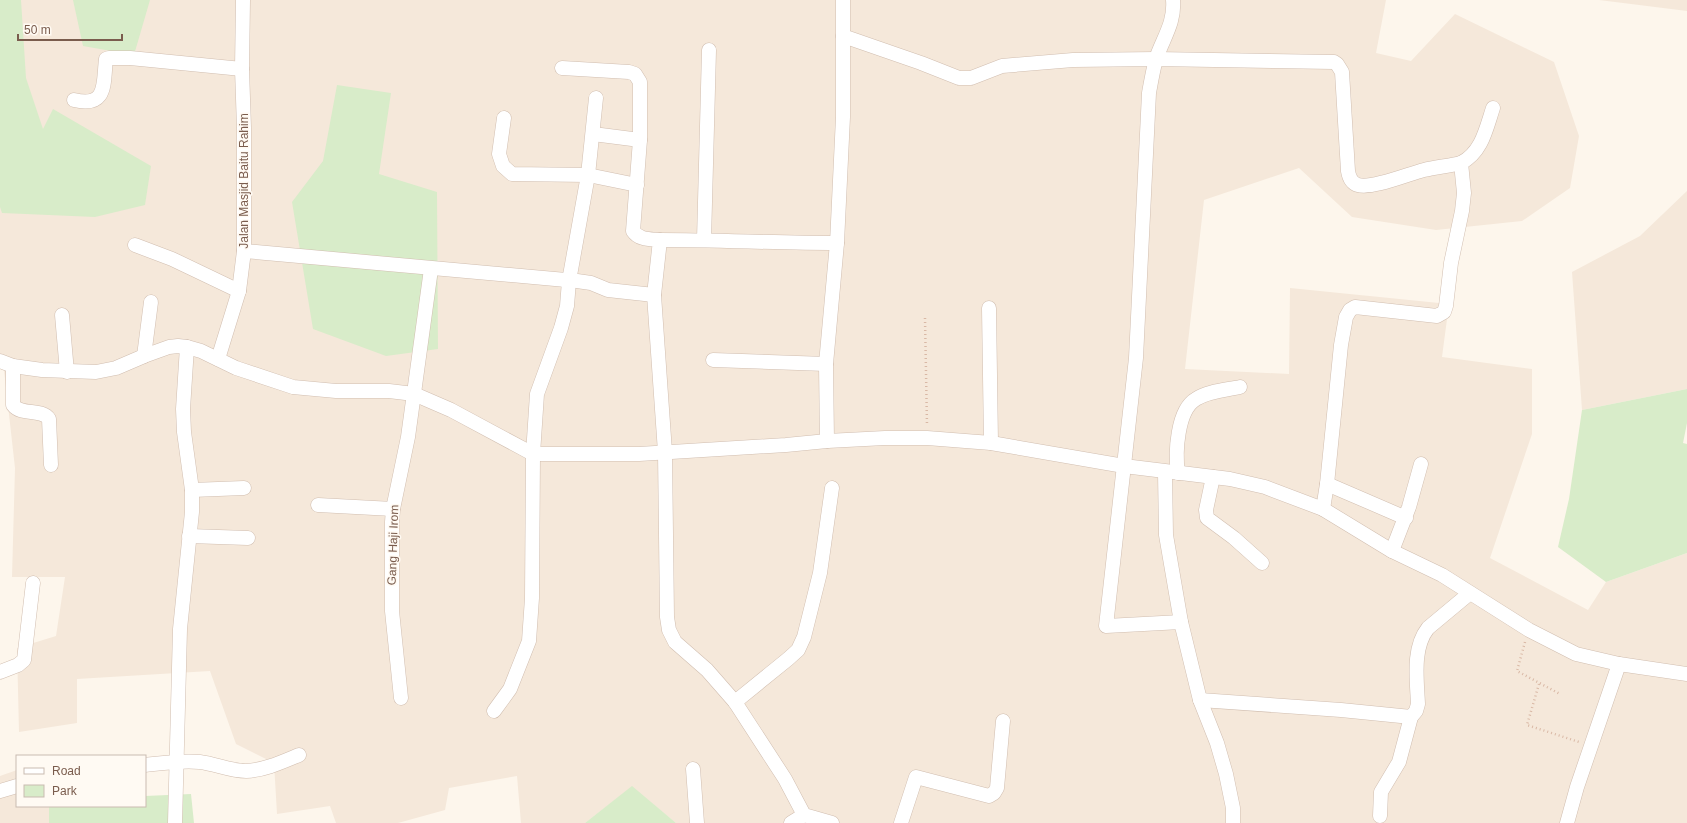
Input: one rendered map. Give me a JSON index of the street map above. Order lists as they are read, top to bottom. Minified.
{"streets":{"street":["Jalan Masjid Baitu Rahim","Gang Haji Irom"]},"legend":["Road","Park"],"scale_bar":"50 m"}
